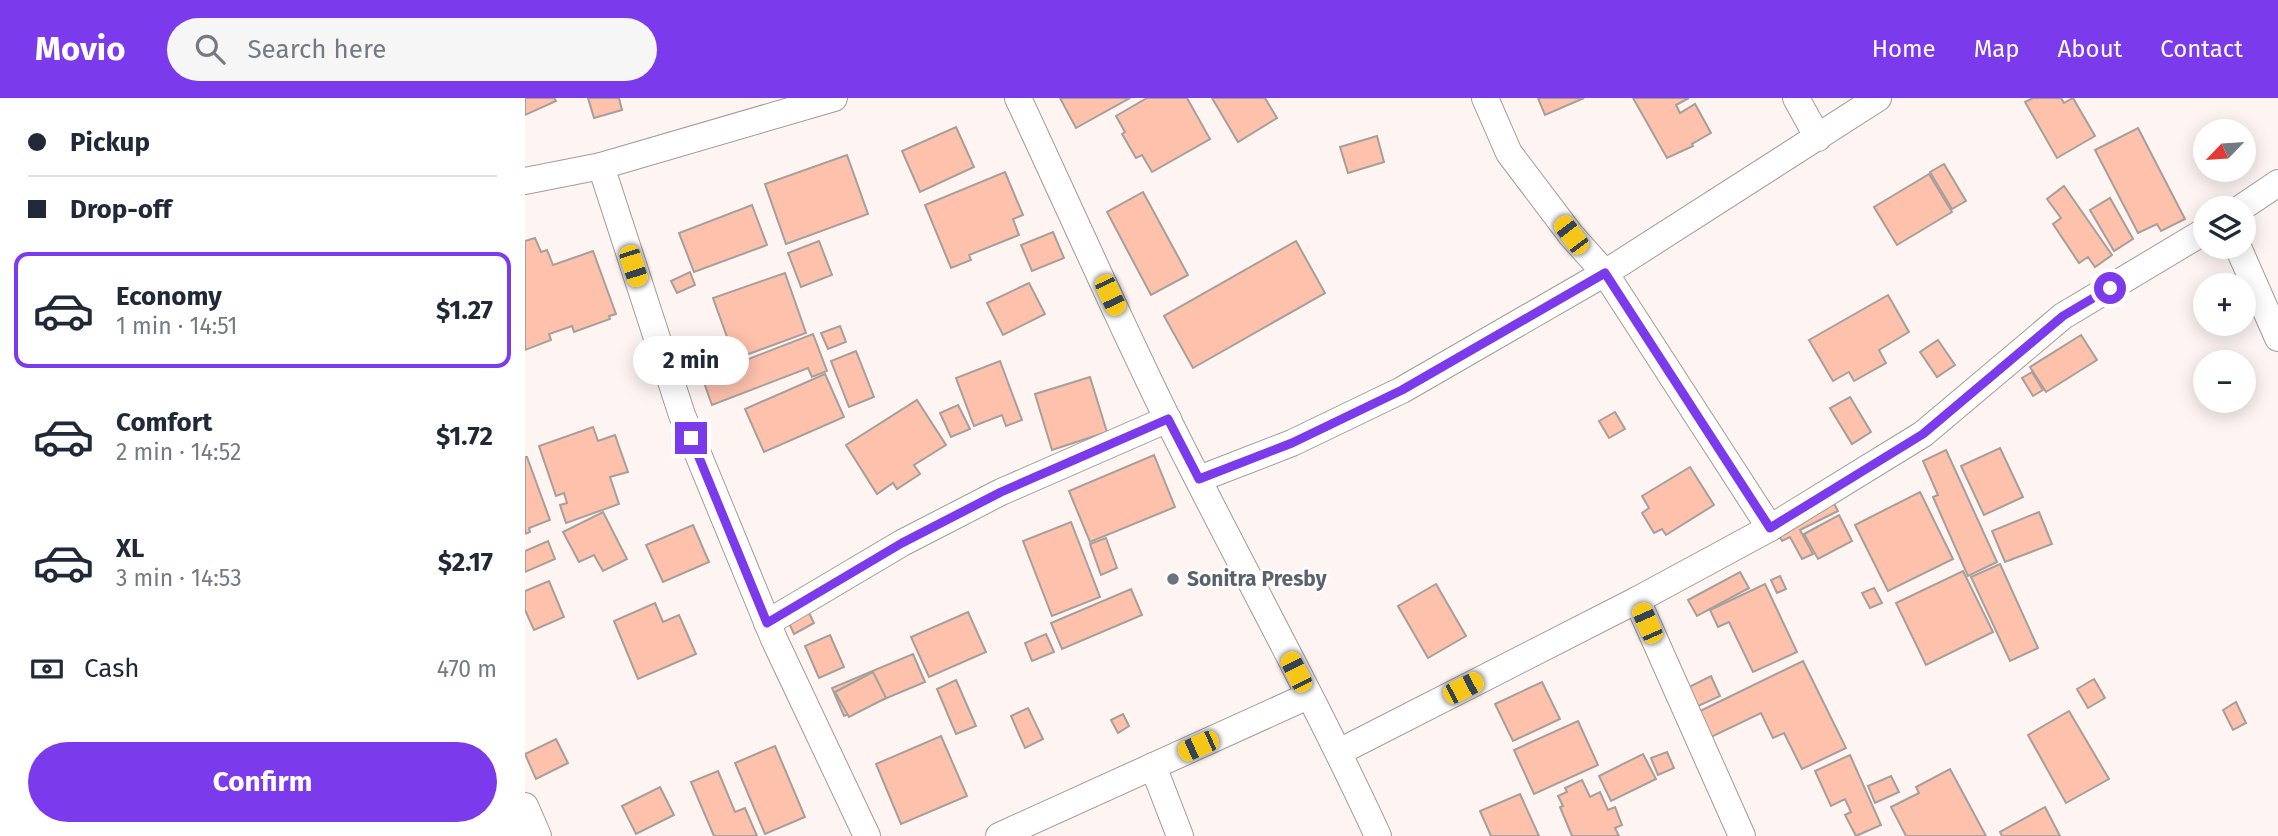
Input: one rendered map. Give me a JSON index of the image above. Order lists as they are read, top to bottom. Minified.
{"places":["Sonitra Presby"],"north":"bottom left","page":{"header":"Movio","search":"Search here","nav":["Home","Map","About","Contact"],"banner":["Pickup","Drop-off"],"map_buttons":["+","−"],"list":[{"name":"Economy","note":"1 min · 14:51","value":"$1.27"},{"name":"Comfort","note":"2 min · 14:52","value":"$1.72"},{"name":"XL","note":"3 min · 14:53","value":"$2.17"}],"bubble":"2 min","pay":["Cash","470 m"],"buttons":"Confirm"}}
